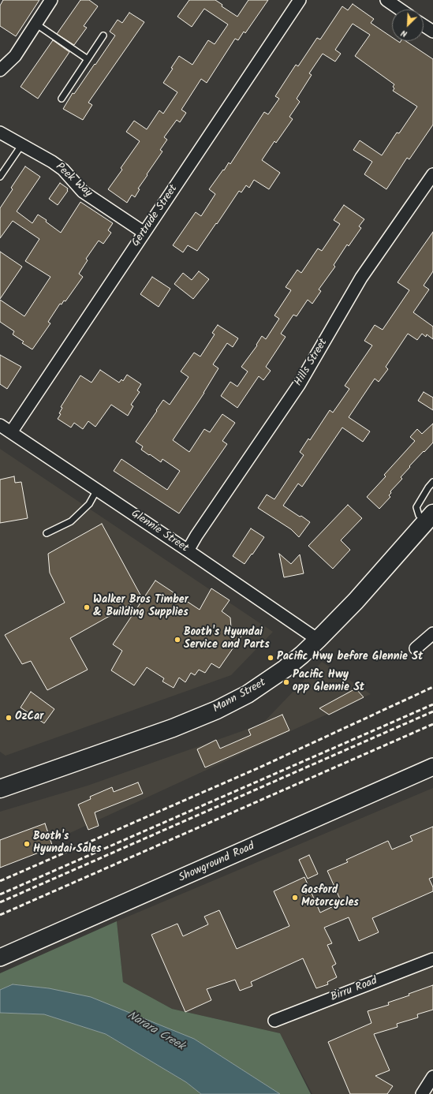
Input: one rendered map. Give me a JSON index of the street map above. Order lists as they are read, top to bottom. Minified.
{"streets":{"main road":["Mann Street"],"street":["Peek Way","Gertrude Street","Hills Street","Glennie Street","Showground Road","Birru Road"]},"crossings":[["Peek Way","Gertrude Street"],["Gertrude Street","Glennie Street"],["Hills Street","Glennie Street"],["Glennie Street","Mann Street"]],"water":["Narara Creek"],"places":["Walker Bros Timber & Building Supplies","Booth's Hyundai Service and Parts","Pacific Hwy before Glennie St","Pacific Hwy opp Glennie St","OzCar","Booth's Hyundai Sales","Gosford Motorcycles"],"north":"bottom left"}
